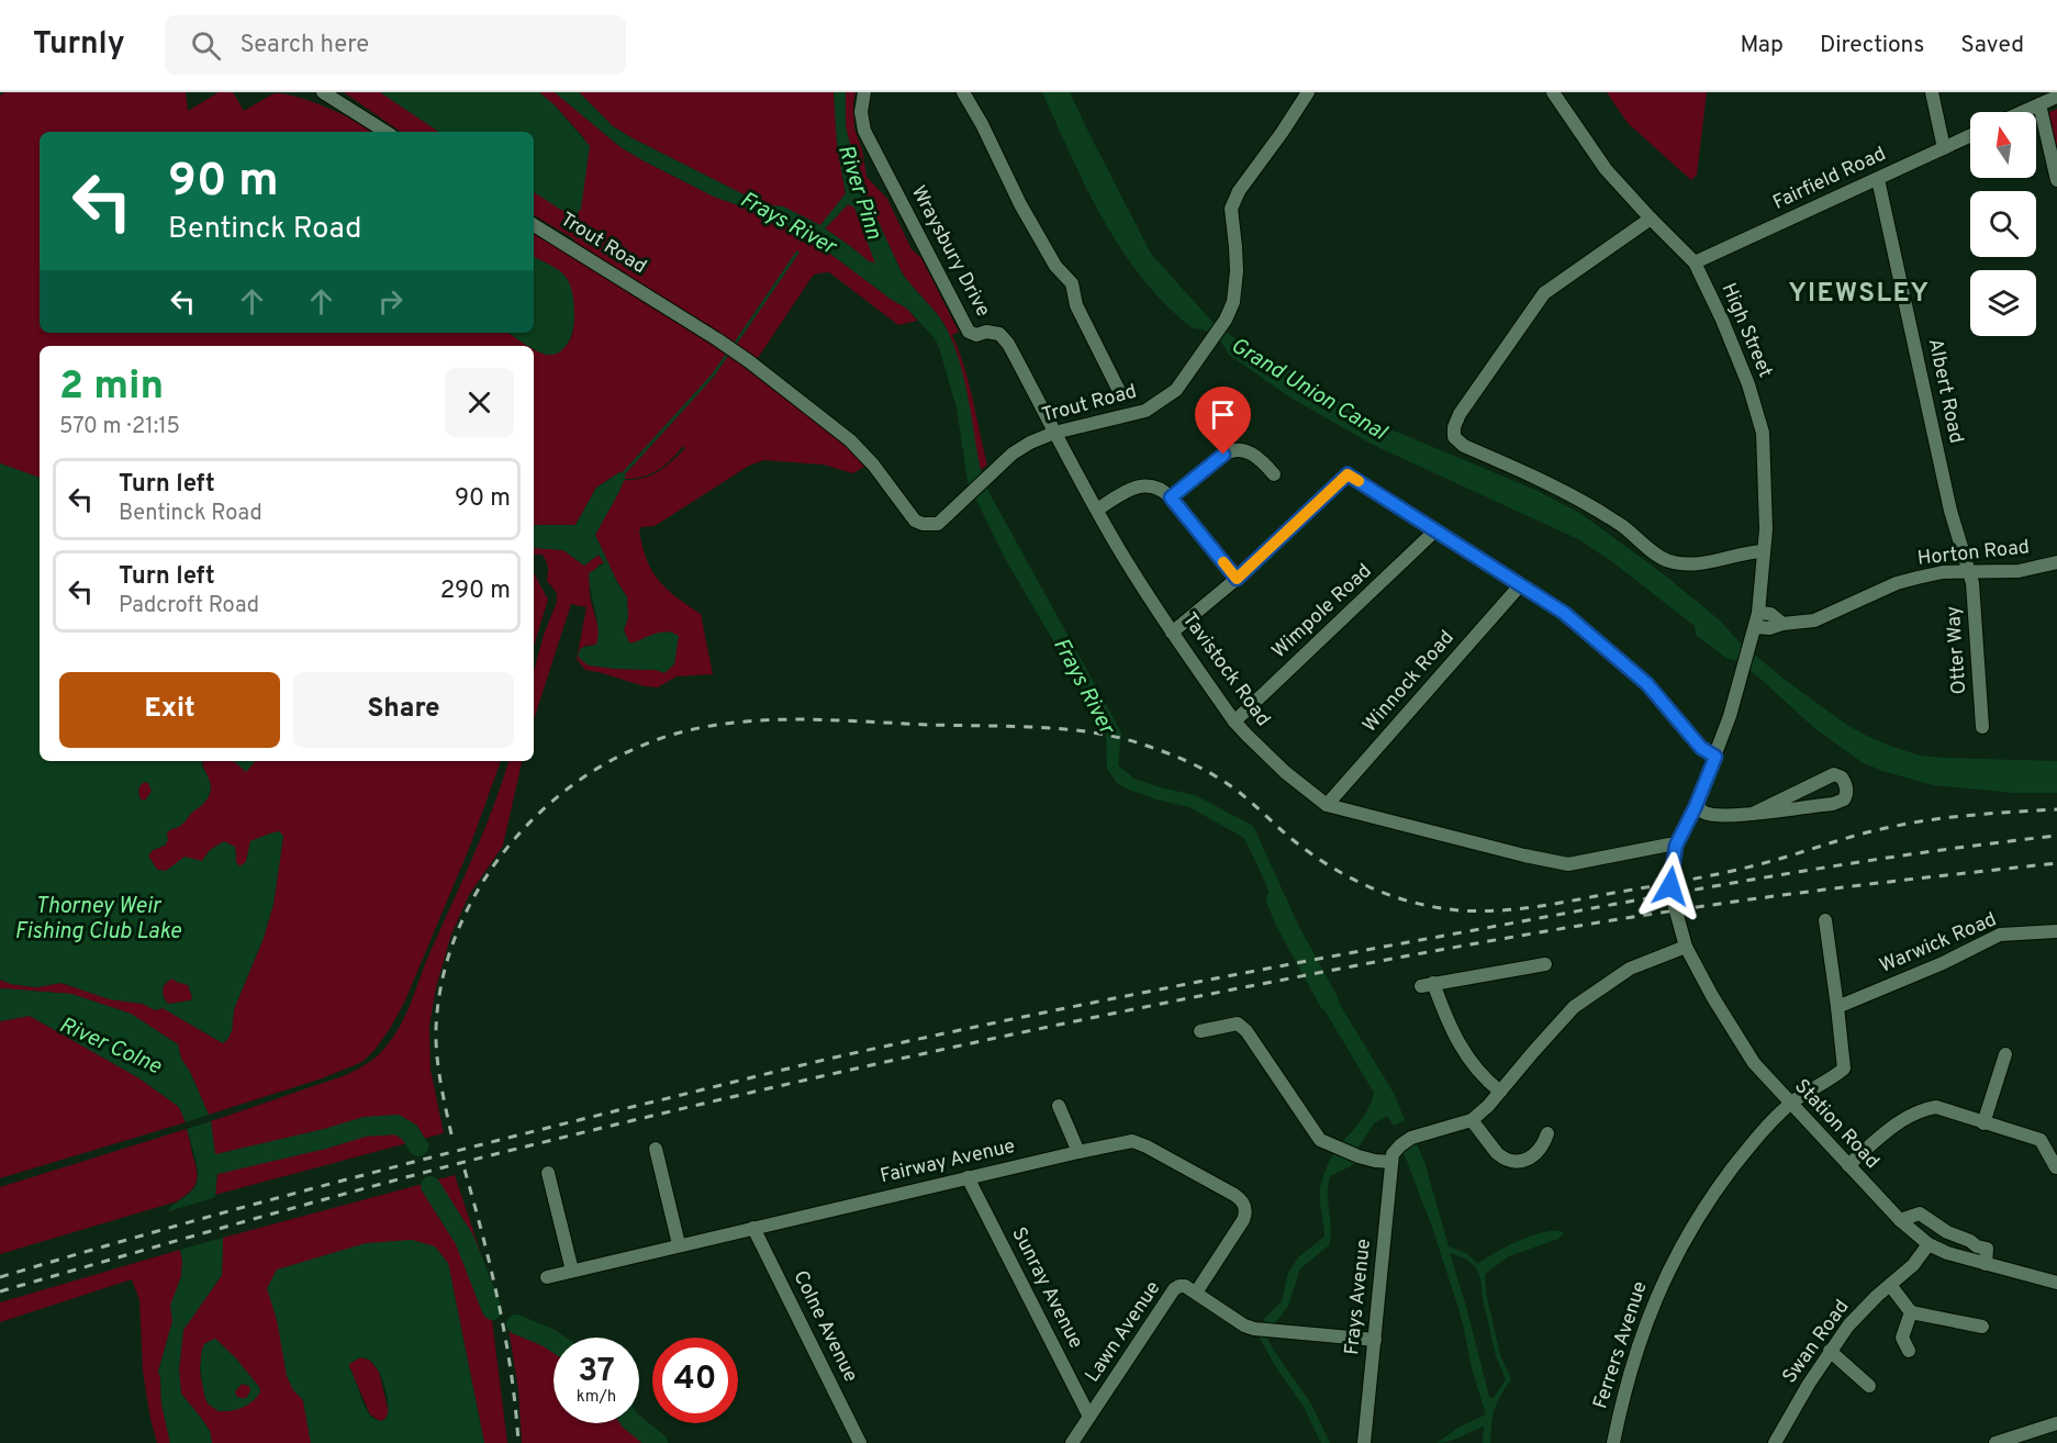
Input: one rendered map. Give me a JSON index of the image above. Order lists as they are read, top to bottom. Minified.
{"streets":{"street":["Fairfield Road","Trout Road","Wraysbury Drive","High Street","Albert Road","Horton Road","Wimpole Road","Otter Way","Tavistock Road","Winnock Road","Warwick Road","Station Road","Fairway Avenue","Sunray Avenue","Frays Avenue","Colne Avenue","Lawn Avenue","Swan Road","Ferrers Avenue"]},"crossings":[["Fairfield Road","High Street"],["Fairfield Road","Albert Road"],["Trout Road","Wraysbury Drive"],["Trout Road","Tavistock Road"],["Wraysbury Drive","Tavistock Road"],["High Street","Horton Road"],["Albert Road","Horton Road"],["Albert Road","Otter Way"],["Horton Road","Otter Way"],["Wimpole Road","Tavistock Road"],["Tavistock Road","Winnock Road"],["Tavistock Road","Station Road"],["Station Road","Swan Road"],["Station Road","Ferrers Avenue"],["Fairway Avenue","Sunray Avenue"],["Fairway Avenue","Colne Avenue"],["Fairway Avenue","Lawn Avenue"],["Sunray Avenue","Lawn Avenue"]],"districts":["YIEWSLEY"],"water":["River Pinn","Frays River","Grand Union Canal","Thorney Weir Fishing Club Lake","River Colne"],"north":"top","page":{"header":"Turnly","search":"Search here","nav":["Map","Directions","Saved"],"turn":["90 m","Bentinck Road"],"heading":["2 min","570 m · 21:15"],"list":[{"name":"Turn left","note":"Bentinck Road","value":"90 m"},{"name":"Turn left","note":"Padcroft Road","value":"290 m"}],"buttons":["Exit","Share"],"speed":"37 km/h","limit":"40"}}
